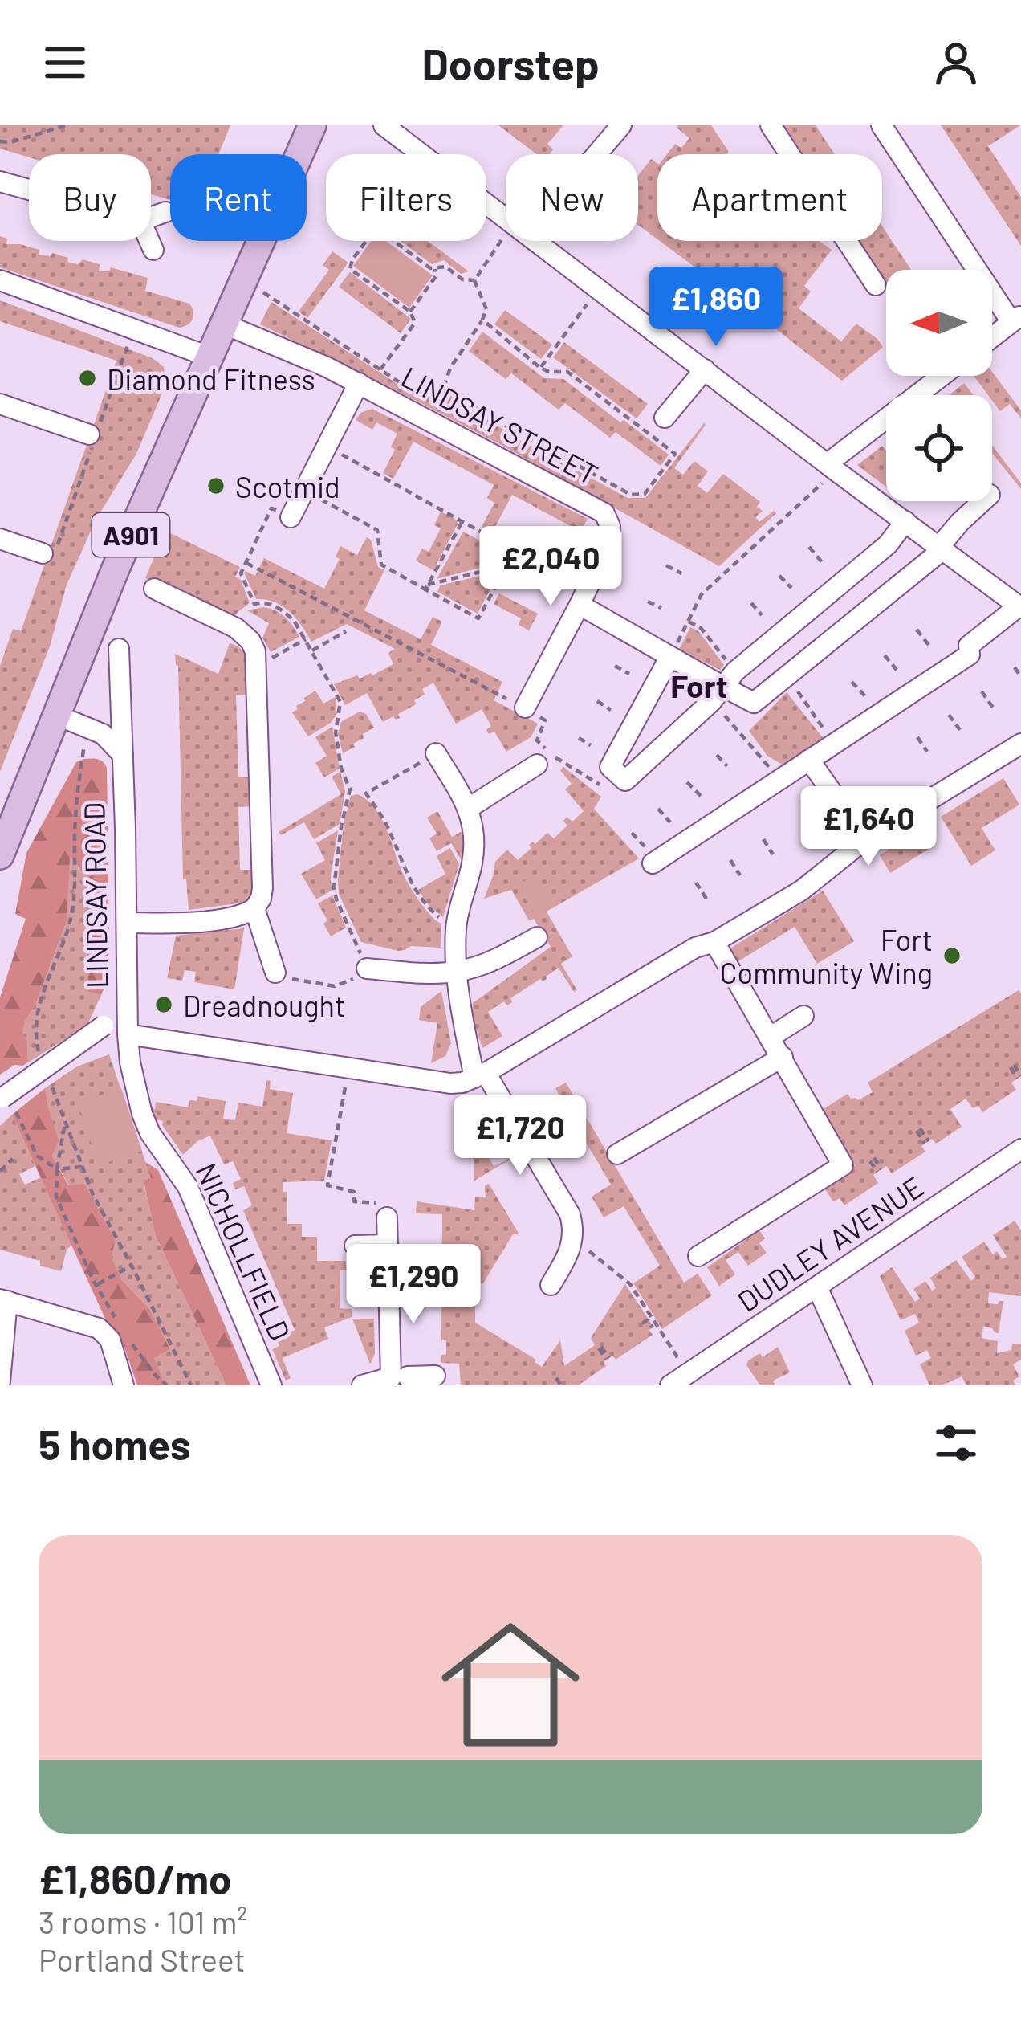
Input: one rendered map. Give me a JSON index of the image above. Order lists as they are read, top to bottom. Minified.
{"streets":{"main road":["A901"],"street":["LINDSAY STREET","LINDSAY ROAD","DUDLEY AVENUE","NICHOLLFIELD"]},"crossings":[["LINDSAY STREET","A901"],["LINDSAY ROAD","NICHOLLFIELD"]],"districts":["Fort"],"places":["Diamond Fitness","Scotmid","Fort Community Wing","Dreadnought"],"north":"left","page":{"header":"Doorstep","chip":["Buy","Rent","Filters","New","Apartment"],"price":["£1,860","£2,040","£1,640","£1,720","£1,290"],"heading":"5 homes","list":[{"name":"£1,860/mo","note":"3 rooms · 101 m² · Portland Street"}]}}
